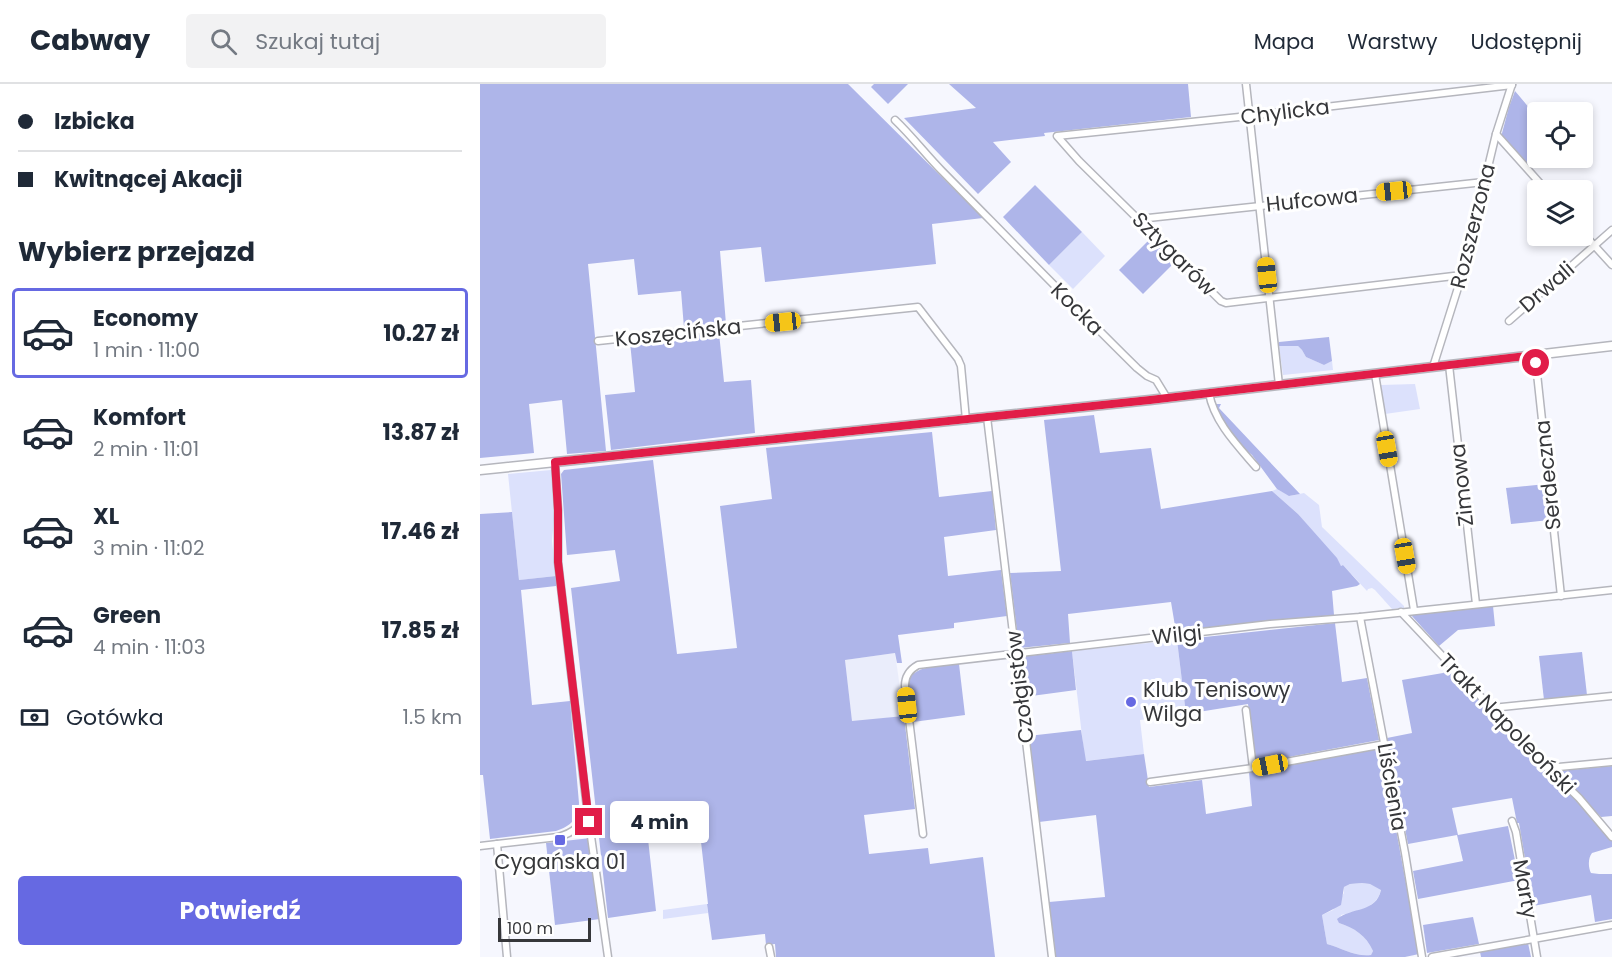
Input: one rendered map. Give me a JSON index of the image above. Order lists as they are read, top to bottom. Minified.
{"streets":{"street":["Chylicka","Hufcowa","Rozszerzona","Sztygarów","Drwali","Kocka","Koszęcińska","Serdeczna","Zimowa","Wilgi","Czołgistów","Trakt Napoleoński","Liścienia","Marty"]},"crossings":[["Chylicka","Rozszerzona"],["Chylicka","Sztygarów"],["Hufcowa","Rozszerzona"],["Hufcowa","Sztygarów"],["Rozszerzona","Sztygarów"],["Serdeczna","Wilgi"],["Zimowa","Wilgi"],["Wilgi","Czołgistów"],["Wilgi","Trakt Napoleoński"],["Wilgi","Liścienia"]],"places":{"other":["Klub Tenisowy Wilga"],"transit":["Cygańska 01"]},"scale_bar":"100 m","page":{"header":"Cabway","search":"Szukaj tutaj","nav":["Mapa","Warstwy","Udostępnij"],"banner":["Izbicka","Kwitnącej Akacji"],"heading":"Wybierz przejazd","list":[{"name":"Economy","note":"1 min · 11:00","value":"10.27 zł"},{"name":"Komfort","note":"2 min · 11:01","value":"13.87 zł"},{"name":"XL","note":"3 min · 11:02","value":"17.46 zł"},{"name":"Green","note":"4 min · 11:03","value":"17.85 zł"}],"pay":["Gotówka","1.5 km"],"bubble":"4 min","buttons":"Potwierdź","scale":"100 m"}}
